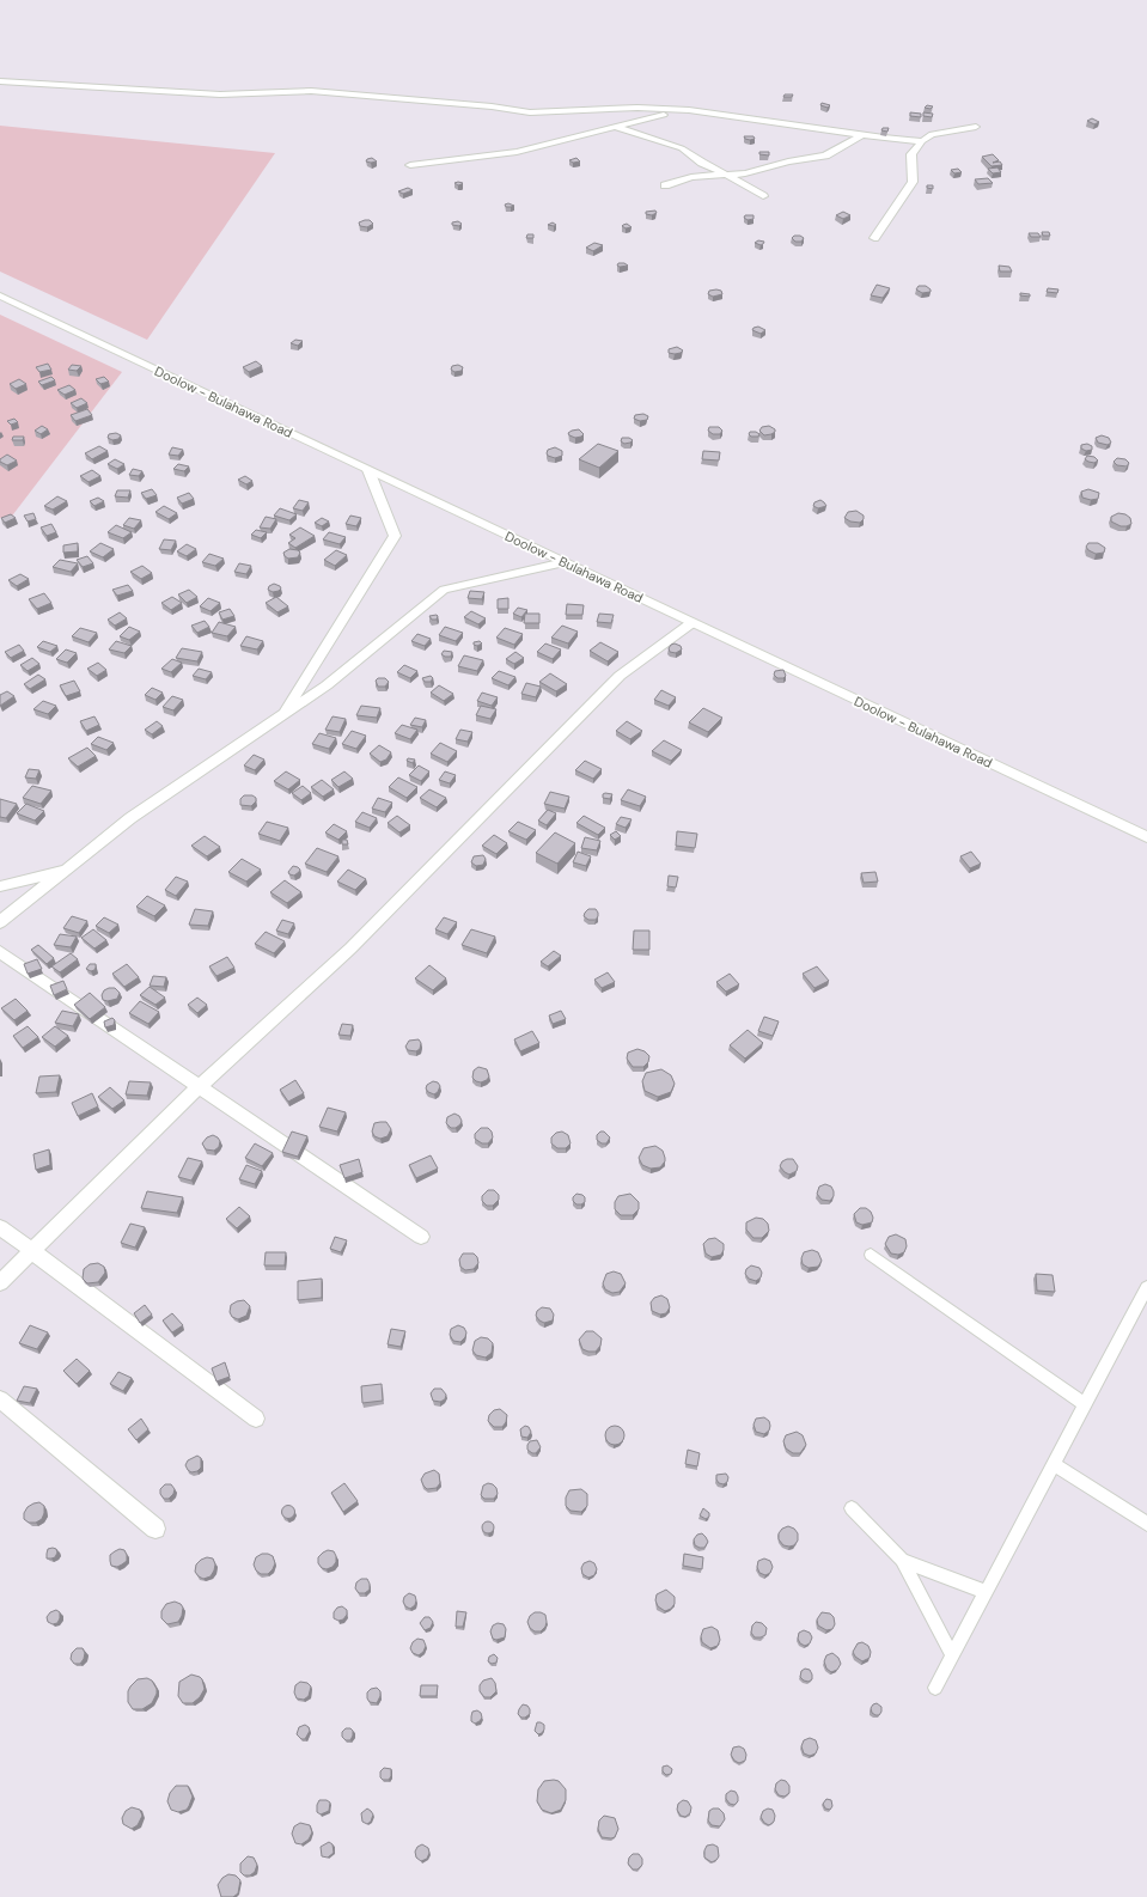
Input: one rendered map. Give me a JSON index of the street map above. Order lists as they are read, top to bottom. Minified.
{"streets":{"street":["Doolow - Bulahawa Road"]}}
